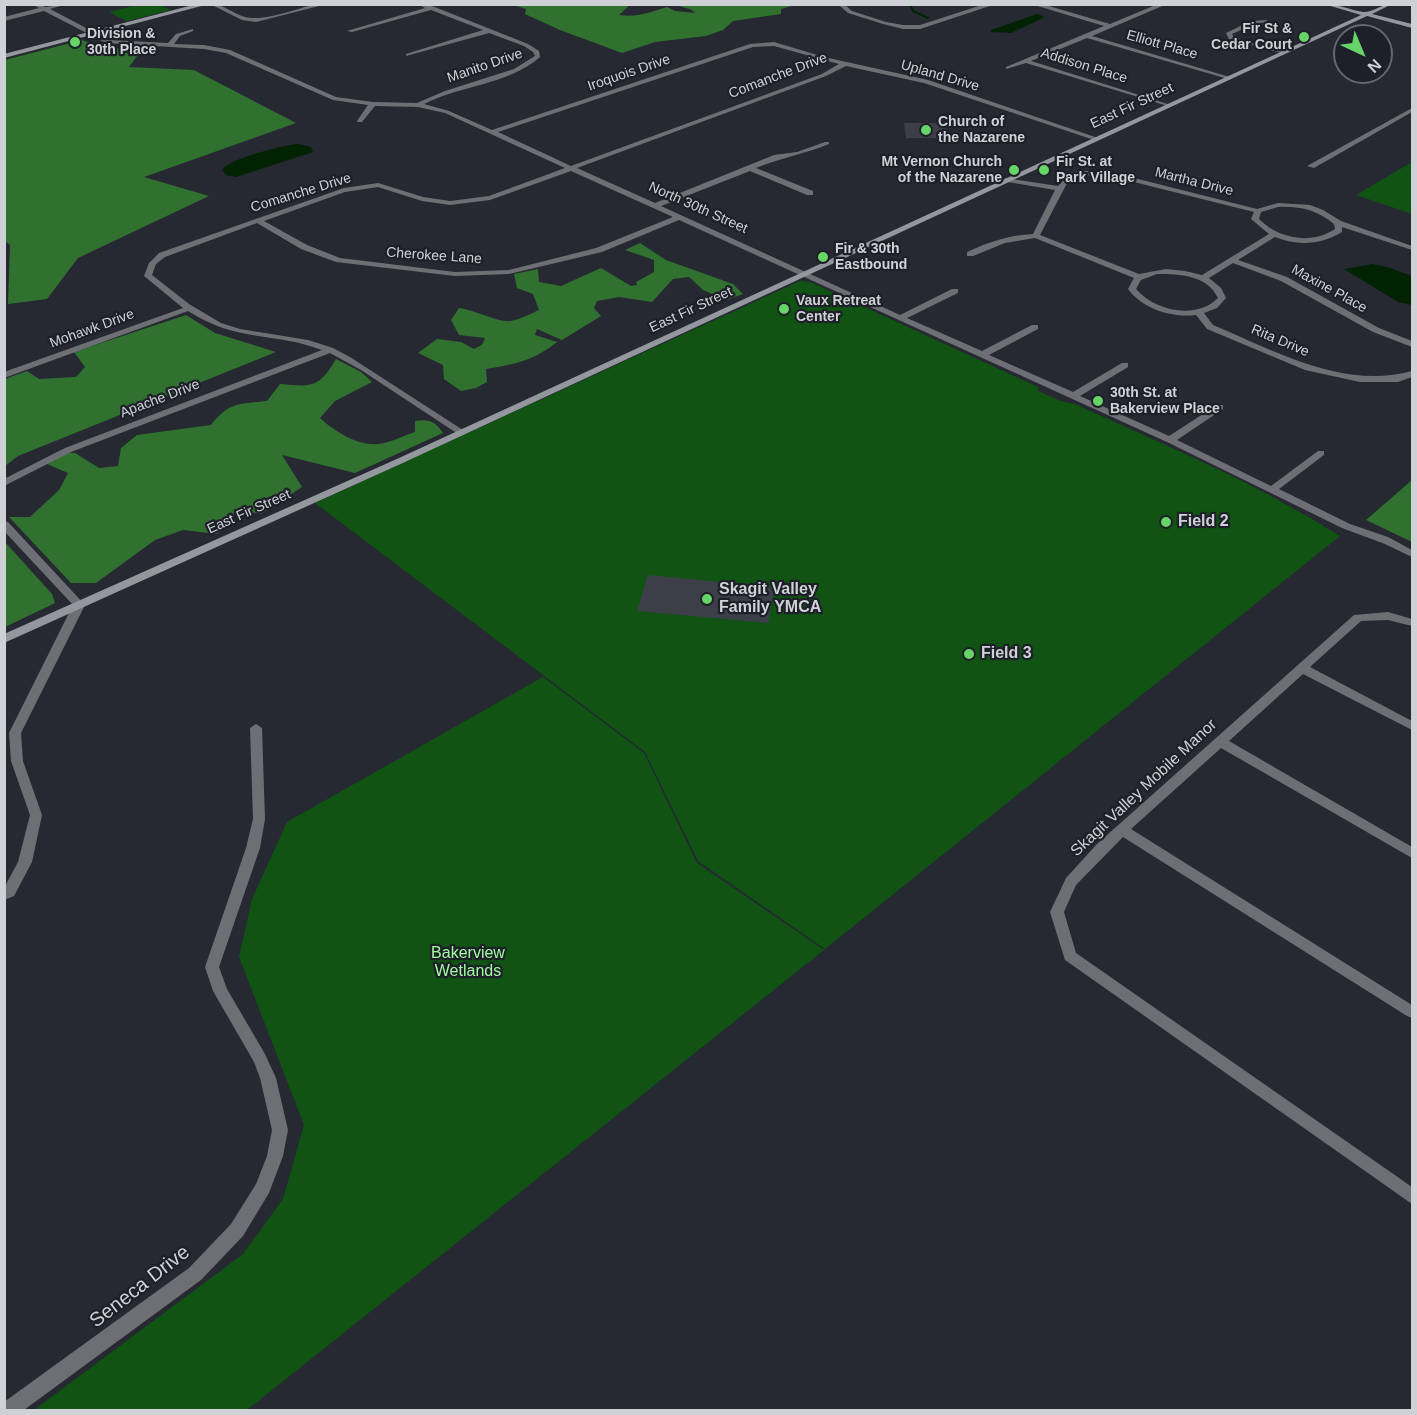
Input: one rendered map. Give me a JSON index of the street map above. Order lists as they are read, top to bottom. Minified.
{"streets":{"street":["Elliott Place","Manito Drive","Addison Place","Iroquois Drive","Comanche Drive","Upland Drive","East Fir Street","Martha Drive","North 30th Street","Cherokee Lane","Maxine Place","Mohawk Drive","Rita Drive","Apache Drive","Skagit Valley Mobile Manor","Seneca Drive"]},"crossings":[["Elliott Place","East Fir Street"],["Manito Drive","North 30th Street"],["Addison Place","East Fir Street"],["Iroquois Drive","Upland Drive"],["Iroquois Drive","North 30th Street"],["Comanche Drive","Upland Drive"],["Comanche Drive","East Fir Street"],["Comanche Drive","North 30th Street"],["Comanche Drive","Cherokee Lane"],["Comanche Drive","Mohawk Drive"],["Comanche Drive","Apache Drive"],["Upland Drive","East Fir Street"],["East Fir Street","North 30th Street"],["North 30th Street","Cherokee Lane"]],"parks":["Bakerview Wetlands"],"places":["Fir St & Cedar Court","Division & 30th Place","Church of the Nazarene","Mt Vernon Church of the Nazarene","Fir St. at Park Village","Fir & 30th Eastbound","Vaux Retreat Center","30th St. at Bakerview Place","Field 2","Skagit Valley Family YMCA","Field 3"],"north":"bottom right"}
